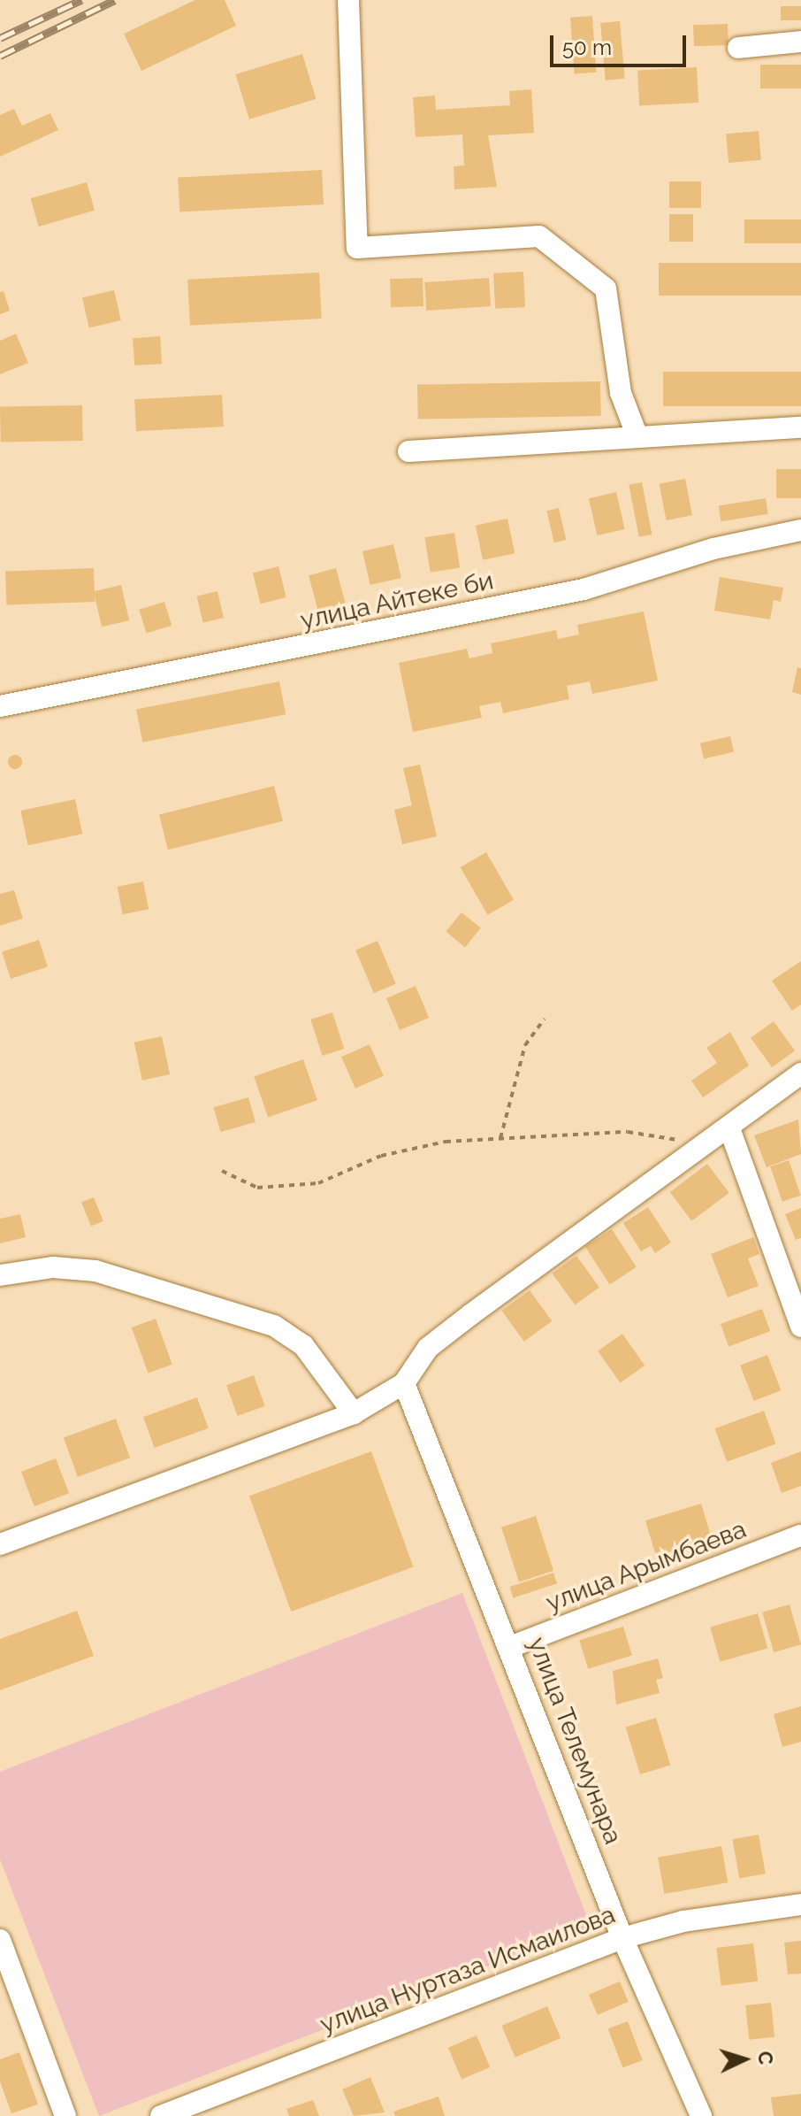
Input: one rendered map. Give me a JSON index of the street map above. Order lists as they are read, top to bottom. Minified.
{"streets":{"street":["улица Айтеке би","улица Арымбаева","улица Телемунара","улица Нуртаза Исмаилова"]},"crossings":[["улица Арымбаева","улица Телемунара"],["улица Телемунара","улица Нуртаза Исмаилова"]],"scale_bar":"50 m","north":"right"}
